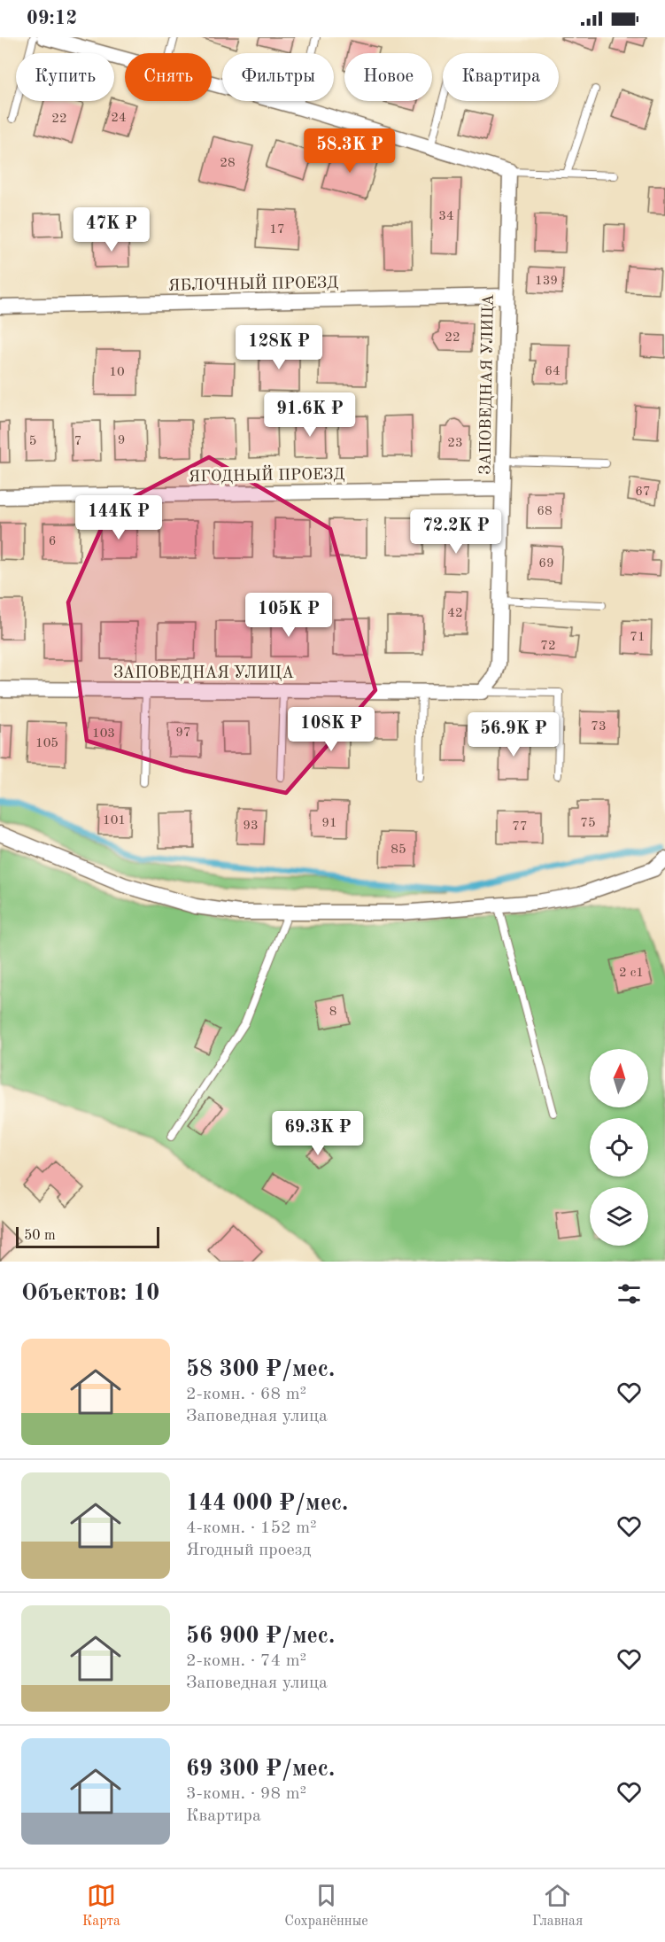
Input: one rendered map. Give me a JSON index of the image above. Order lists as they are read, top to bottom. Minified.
{"streets":{"street":["ЯБЛОЧНЫЙ ПРОЕЗД","ЗАПОВЕДНАЯ УЛИЦА","ЯГОДНЫЙ ПРОЕЗД"]},"crossings":[["ЯБЛОЧНЫЙ ПРОЕЗД","ЗАПОВЕДНАЯ УЛИЦА"],["ЗАПОВЕДНАЯ УЛИЦА","ЯГОДНЫЙ ПРОЕЗД"]],"house_numbers":["24","22","28","34","17","139","22","64","10","9","5","7","23","67","68","6","69","42","71","72","73","97","103","105","101","91","75","93","77","85","2 с1","8"],"scale_bar":"50 m","north":"top","page":{"status":"09:12","chip":["Купить","Снять","Фильтры","Новое","Квартира"],"price":["58.3K ₽","47K ₽","128K ₽","91.6K ₽","144K ₽","72.2K ₽","105K ₽","108K ₽","56.9K ₽","69.3K ₽"],"scale":"50 m","heading":"Объектов: 10","list":[{"name":"58 300 ₽/мес.","note":"2-комн. · 68 m² · Заповедная улица"},{"name":"144 000 ₽/мес.","note":"4-комн. · 152 m² · Ягодный проезд"},{"name":"56 900 ₽/мес.","note":"2-комн. · 74 m² · Заповедная улица"},{"name":"69 300 ₽/мес.","note":"3-комн. · 98 m² · Квартира"}],"tabs":["Карта","Сохранённые","Главная"]}}
